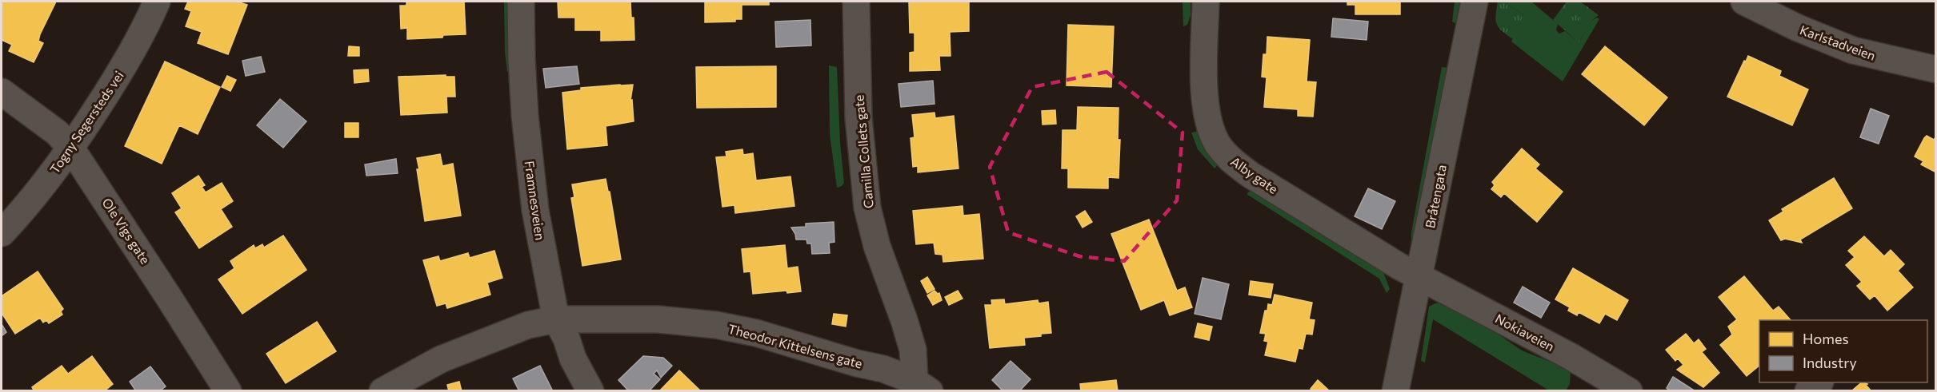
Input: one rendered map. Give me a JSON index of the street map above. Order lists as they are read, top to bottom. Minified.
{"streets":{"street":["Karlstadveien","Togny Segersteds vei","Camilla Collets gate","Alby gate","Bråtengata","Framnesveien","Ole Vigs gate","Nokiaveien","Theodor Kittelsens gate"]},"crossings":[["Togny Segersteds vei","Ole Vigs gate"],["Camilla Collets gate","Theodor Kittelsens gate"],["Alby gate","Bråtengata"],["Alby gate","Nokiaveien"],["Bråtengata","Nokiaveien"],["Framnesveien","Theodor Kittelsens gate"]],"legend":["Homes","Industry"]}
